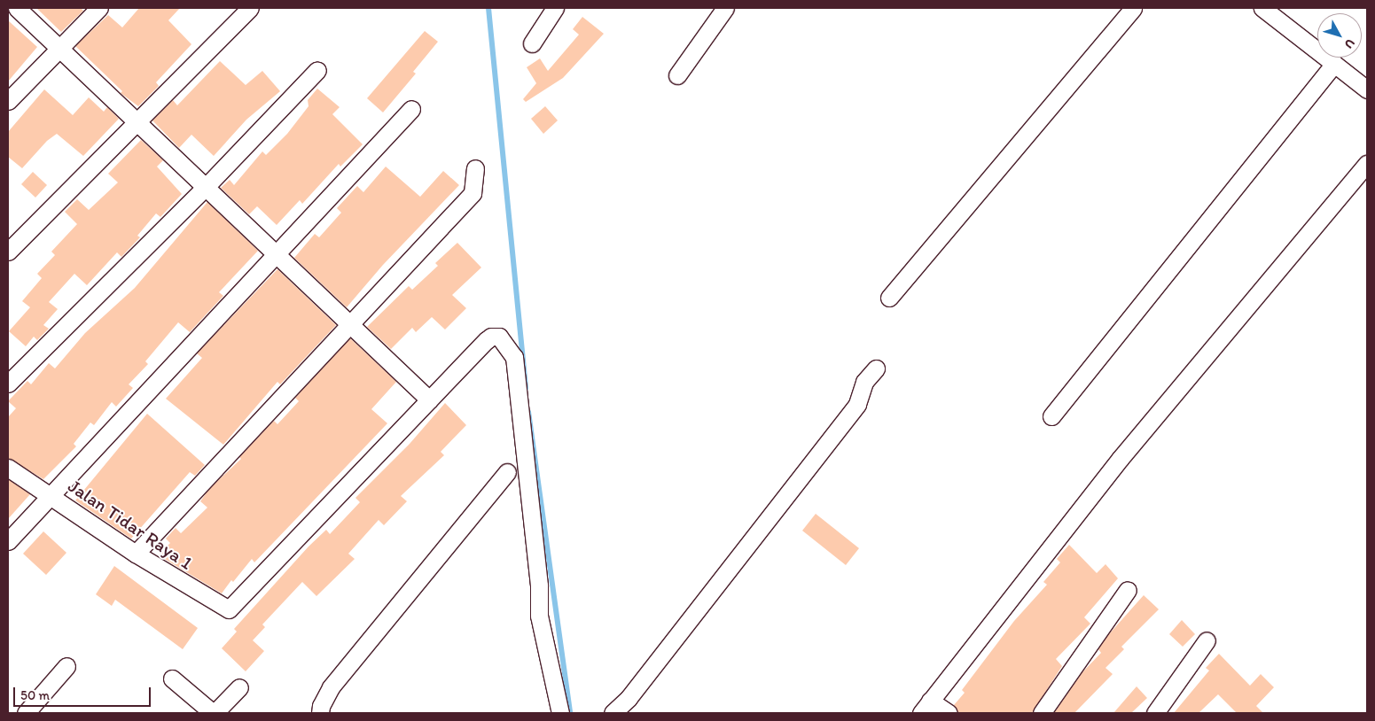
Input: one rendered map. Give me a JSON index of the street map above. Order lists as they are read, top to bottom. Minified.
{"streets":{"street":["Jalan Tidar Raya 1"]},"scale_bar":"50 m","north":"bottom right"}
